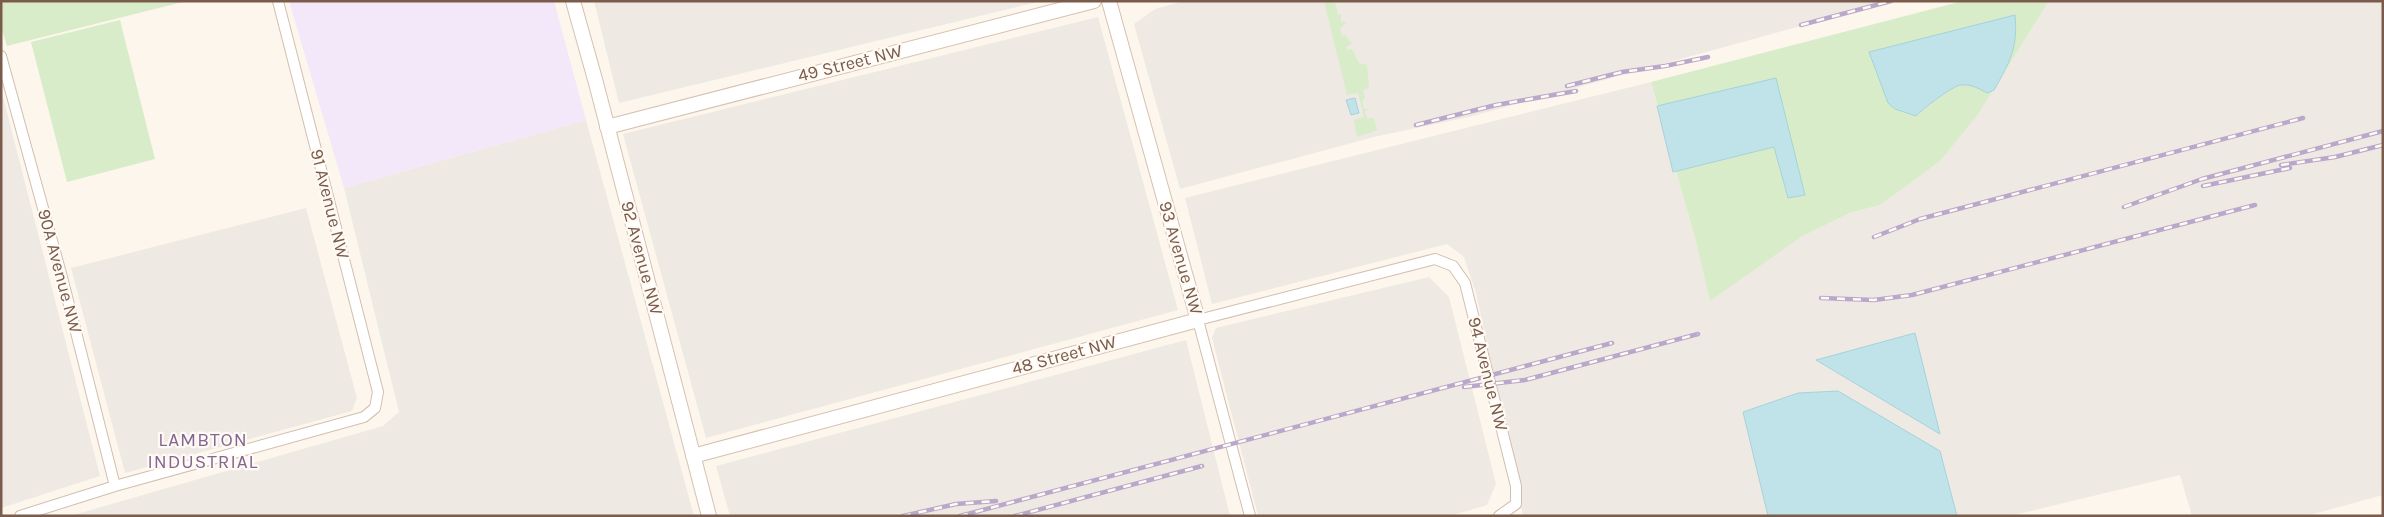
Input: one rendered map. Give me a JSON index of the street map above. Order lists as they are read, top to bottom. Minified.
{"streets":{"street":["49 Street NW","91 Avenue NW","92 Avenue NW","93 Avenue NW","90A Avenue NW","48 Street NW","94 Avenue NW"]},"crossings":[["49 Street NW","92 Avenue NW"],["91 Avenue NW","90A Avenue NW"],["92 Avenue NW","48 Street NW"],["93 Avenue NW","48 Street NW"],["48 Street NW","94 Avenue NW"]],"districts":["LAMBTON INDUSTRIAL"]}
